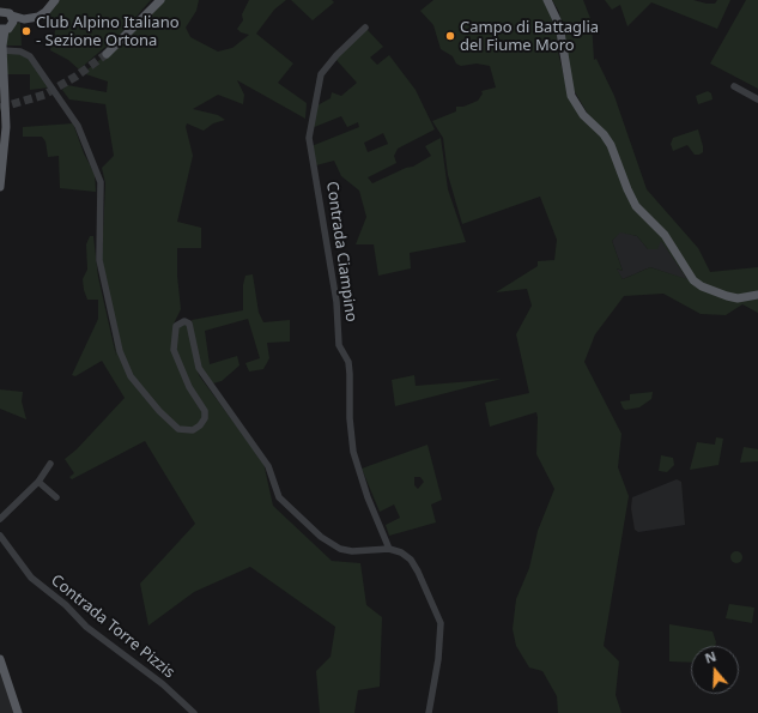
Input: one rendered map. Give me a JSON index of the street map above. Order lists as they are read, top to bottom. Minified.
{"streets":{"street":["Contrada Ciampino","Contrada Torre Pizzis"]},"places":["Club Alpino Italiano - Sezione Ortona","Campo di Battaglia del Fiume Moro"],"north":"top"}
